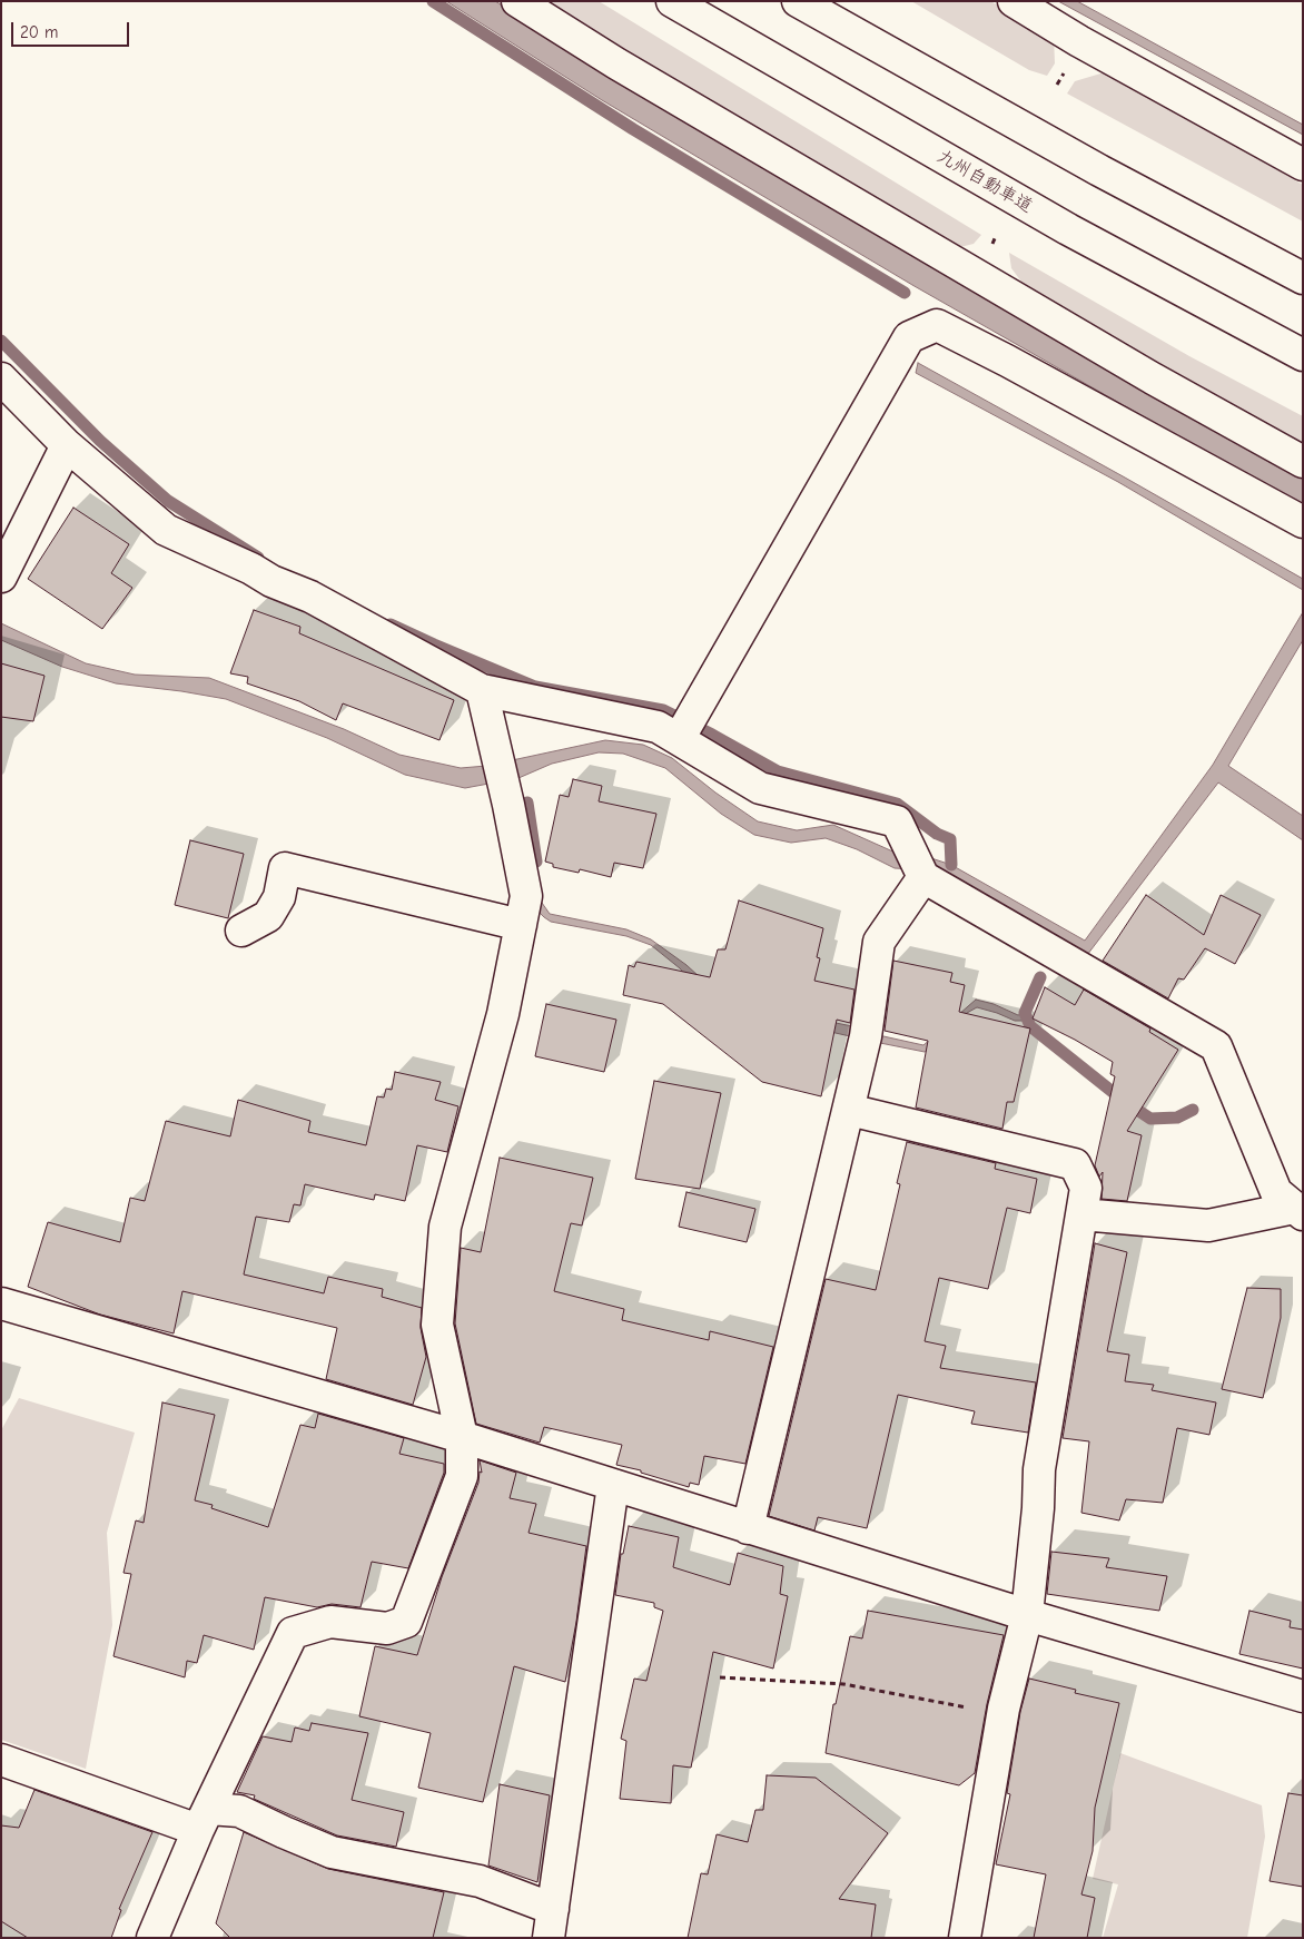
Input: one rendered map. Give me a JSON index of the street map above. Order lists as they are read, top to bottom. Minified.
{"streets":{"main road":["九州自動車道"]},"scale_bar":"20 m"}
